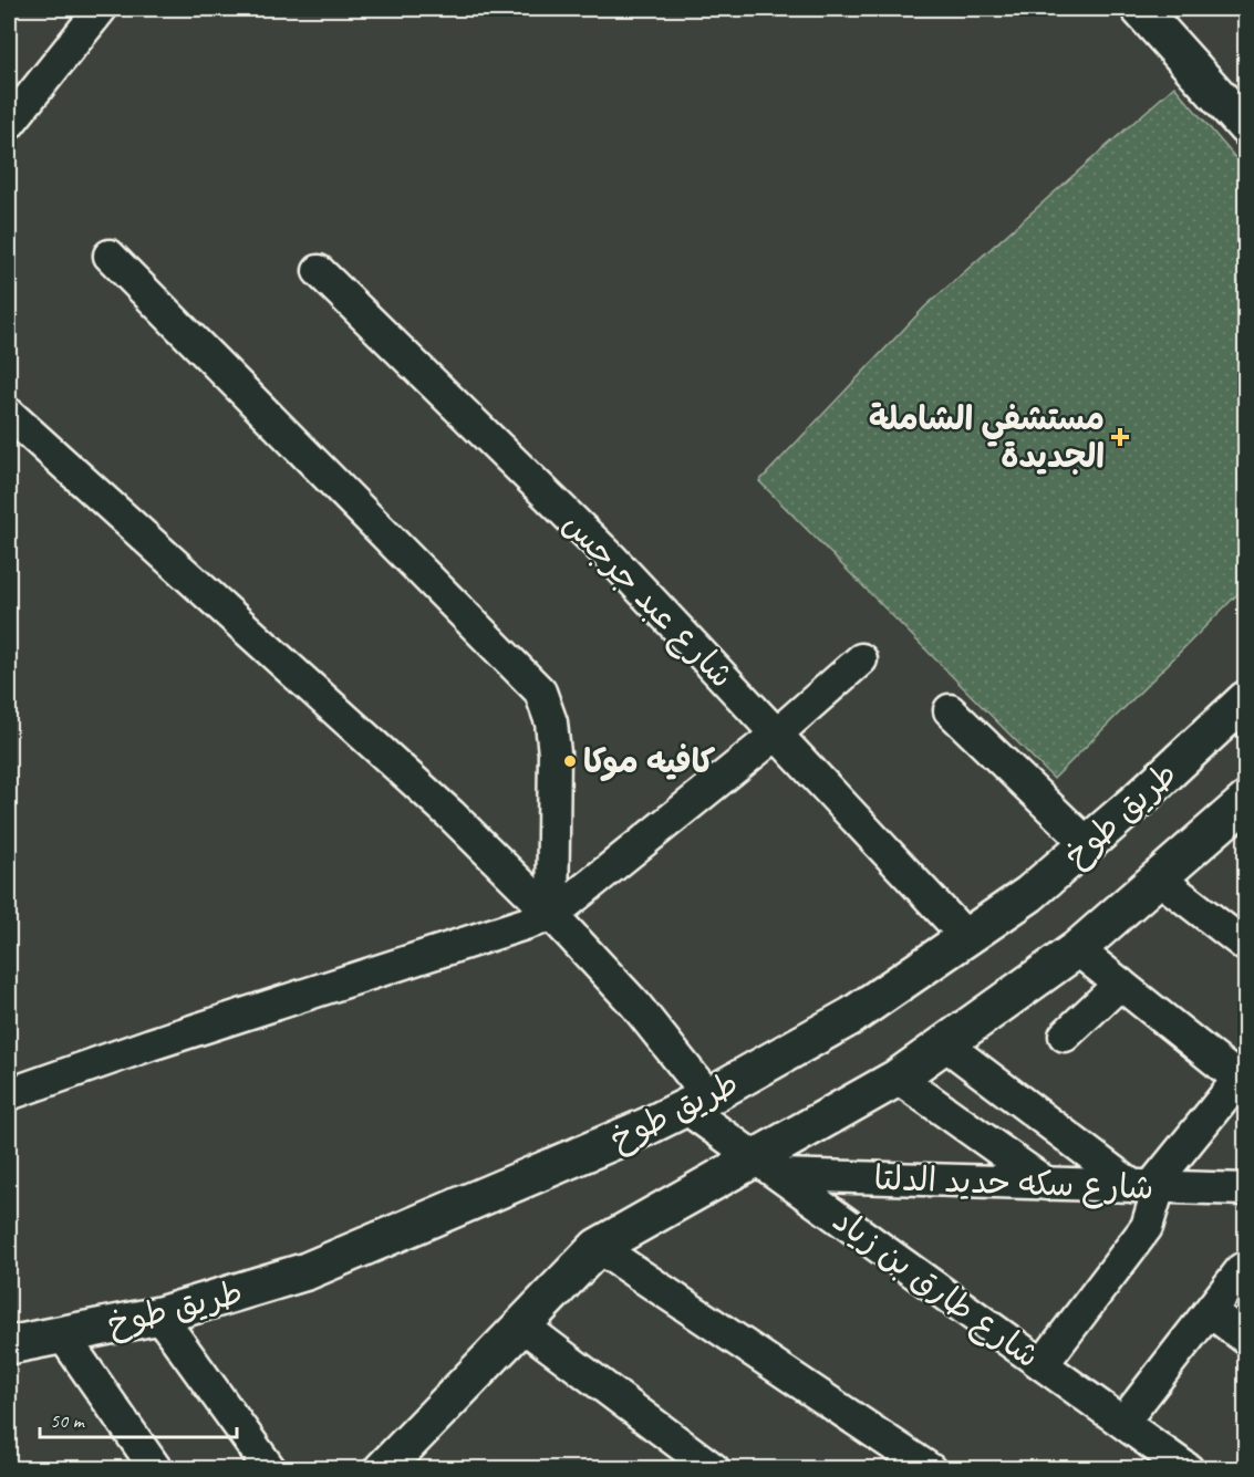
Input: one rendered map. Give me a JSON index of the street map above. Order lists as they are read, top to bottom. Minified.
{"streets":{"main road":["طريق طوخ"],"street":["شارع عبد جرجس","شارع سكه حديد الدلتا","شارع طارق بن زياد"]},"crossings":[["شارع عبد جرجس","طريق طوخ"],["طريق طوخ","شارع طارق بن زياد"],["شارع سكه حديد الدلتا","شارع طارق بن زياد"]],"places":{"health":["مستشفي الشاملة الجديدة"],"other":["كافيه موكا"]},"scale_bar":"50 m"}
